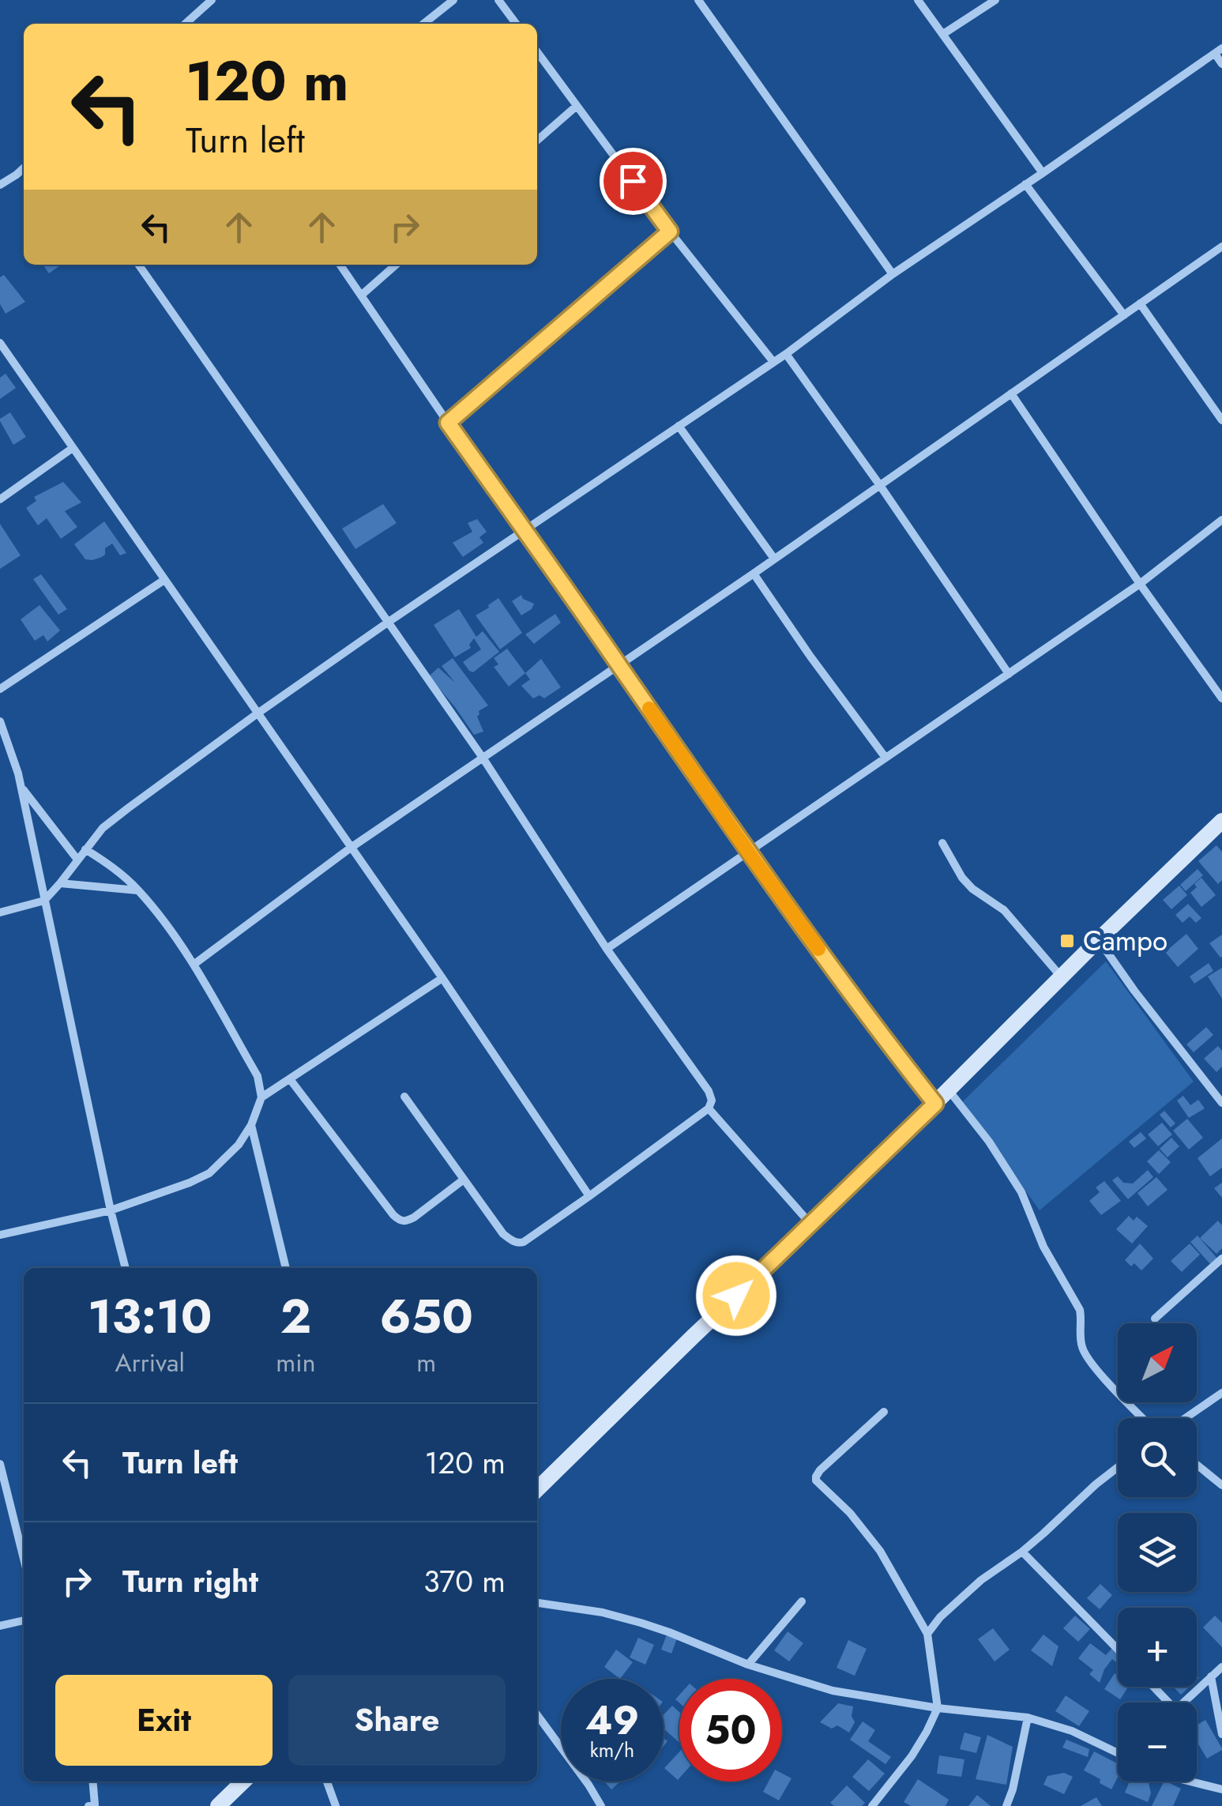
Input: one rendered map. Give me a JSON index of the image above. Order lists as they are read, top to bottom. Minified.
{"places":{"transit":["Campo"]},"north":"top right","page":{"turn":["120 m","Turn left"],"eta":["13:10","Arrival","2","min","650","m"],"map_buttons":["+","−"],"list":[{"name":"Turn left","value":"120 m"},{"name":"Turn right","value":"370 m"}],"buttons":["Exit","Share"],"speed":"49 km/h","limit":"50"}}
